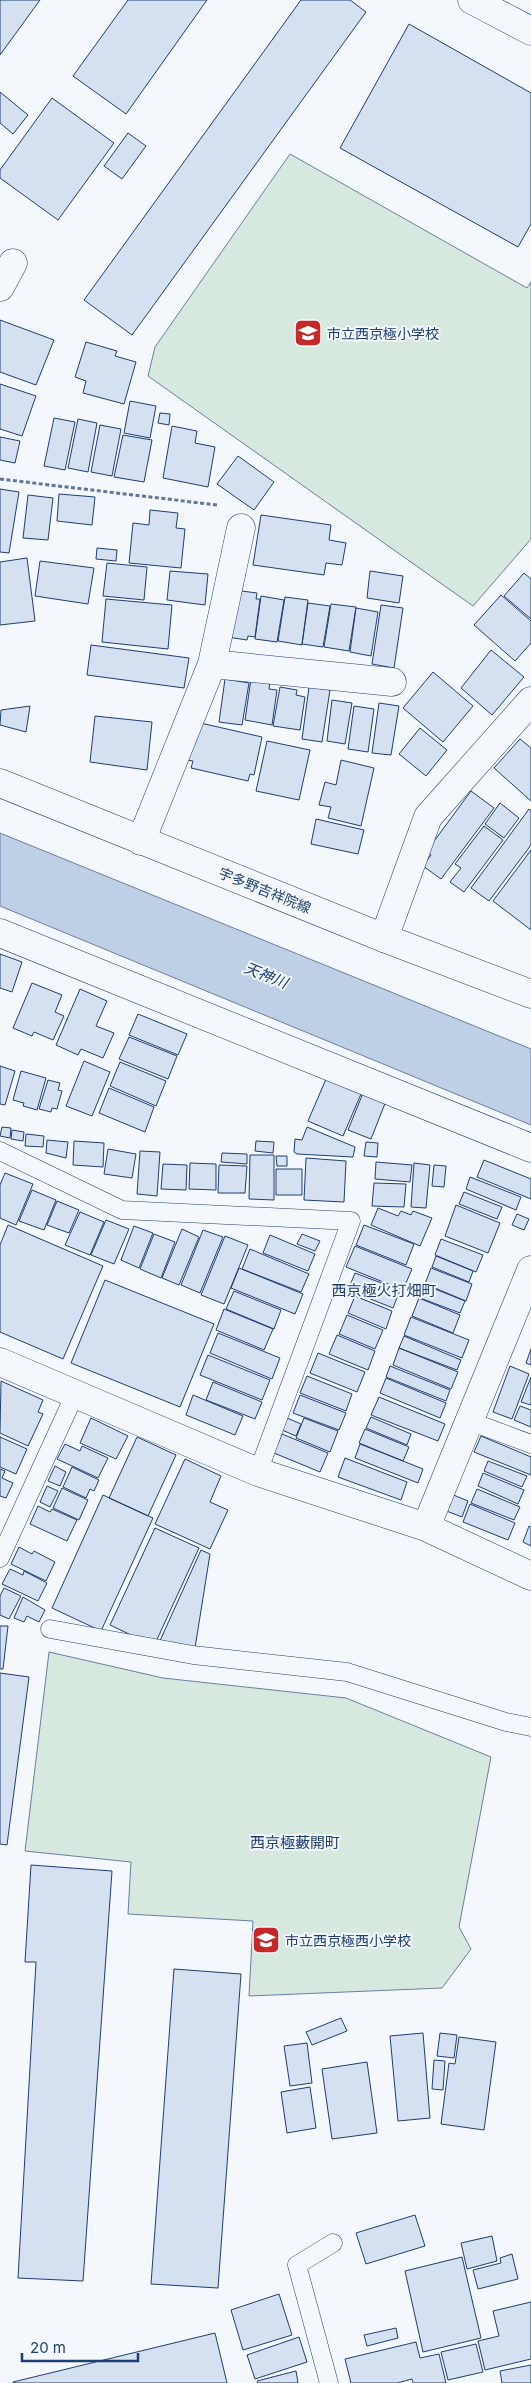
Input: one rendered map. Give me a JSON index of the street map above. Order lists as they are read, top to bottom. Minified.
{"streets":{"street":["宇多野吉祥院線"]},"districts":["西京極火打畑町","西京極藪開町"],"water":["天神川"],"places":{"school or university":["市立西京極小学校","市立西京極西小学校"]},"scale_bar":"20 m"}
